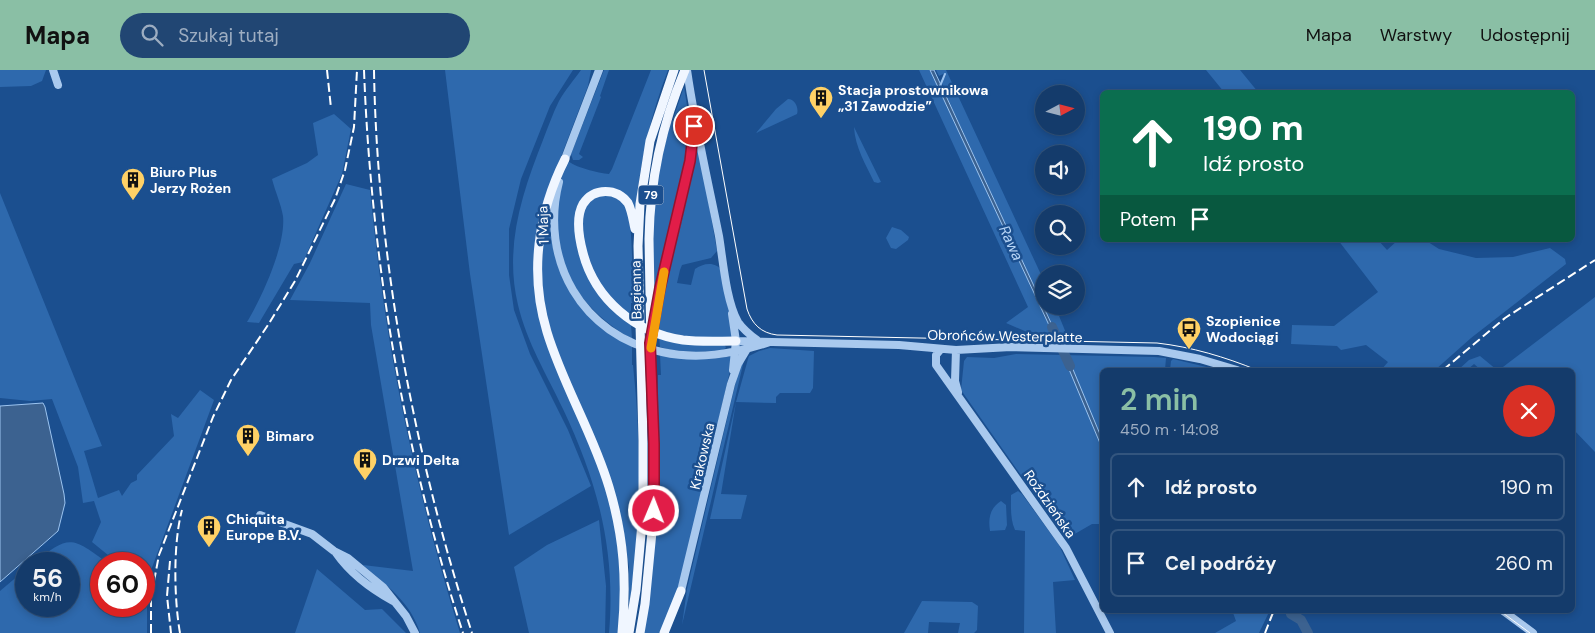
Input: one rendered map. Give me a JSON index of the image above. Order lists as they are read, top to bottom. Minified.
{"streets":{"main road":["79","Bagienna"],"street":["1 Maja","Obrońców Westerplatte","Krakowska","Roździeńska"]},"crossings":[["1 Maja","Obrońców Westerplatte"],["Obrońców Westerplatte","Krakowska"],["Obrońców Westerplatte","Roździeńska"]],"water":["Rawa"],"places":{"building":["Stacja prostownikowa „31 Zawodzie”","Biuro Plus Jerzy Rożen","Bimaro","Drzwi Delta","Chiquita Europe B.V."],"bus stop":["Szopienice Wodociągi"]},"north":"right","page":{"header":"Mapa","search":"Szukaj tutaj","nav":["Mapa","Warstwy","Udostępnij"],"turn":["190 m","Idź prosto"],"then":"Potem","heading":["2 min","450 m · 14:08"],"list":[{"name":"Idź prosto","value":"190 m"},{"name":"Cel podróży","value":"260 m"}],"speed":"56 km/h","limit":"60"}}
